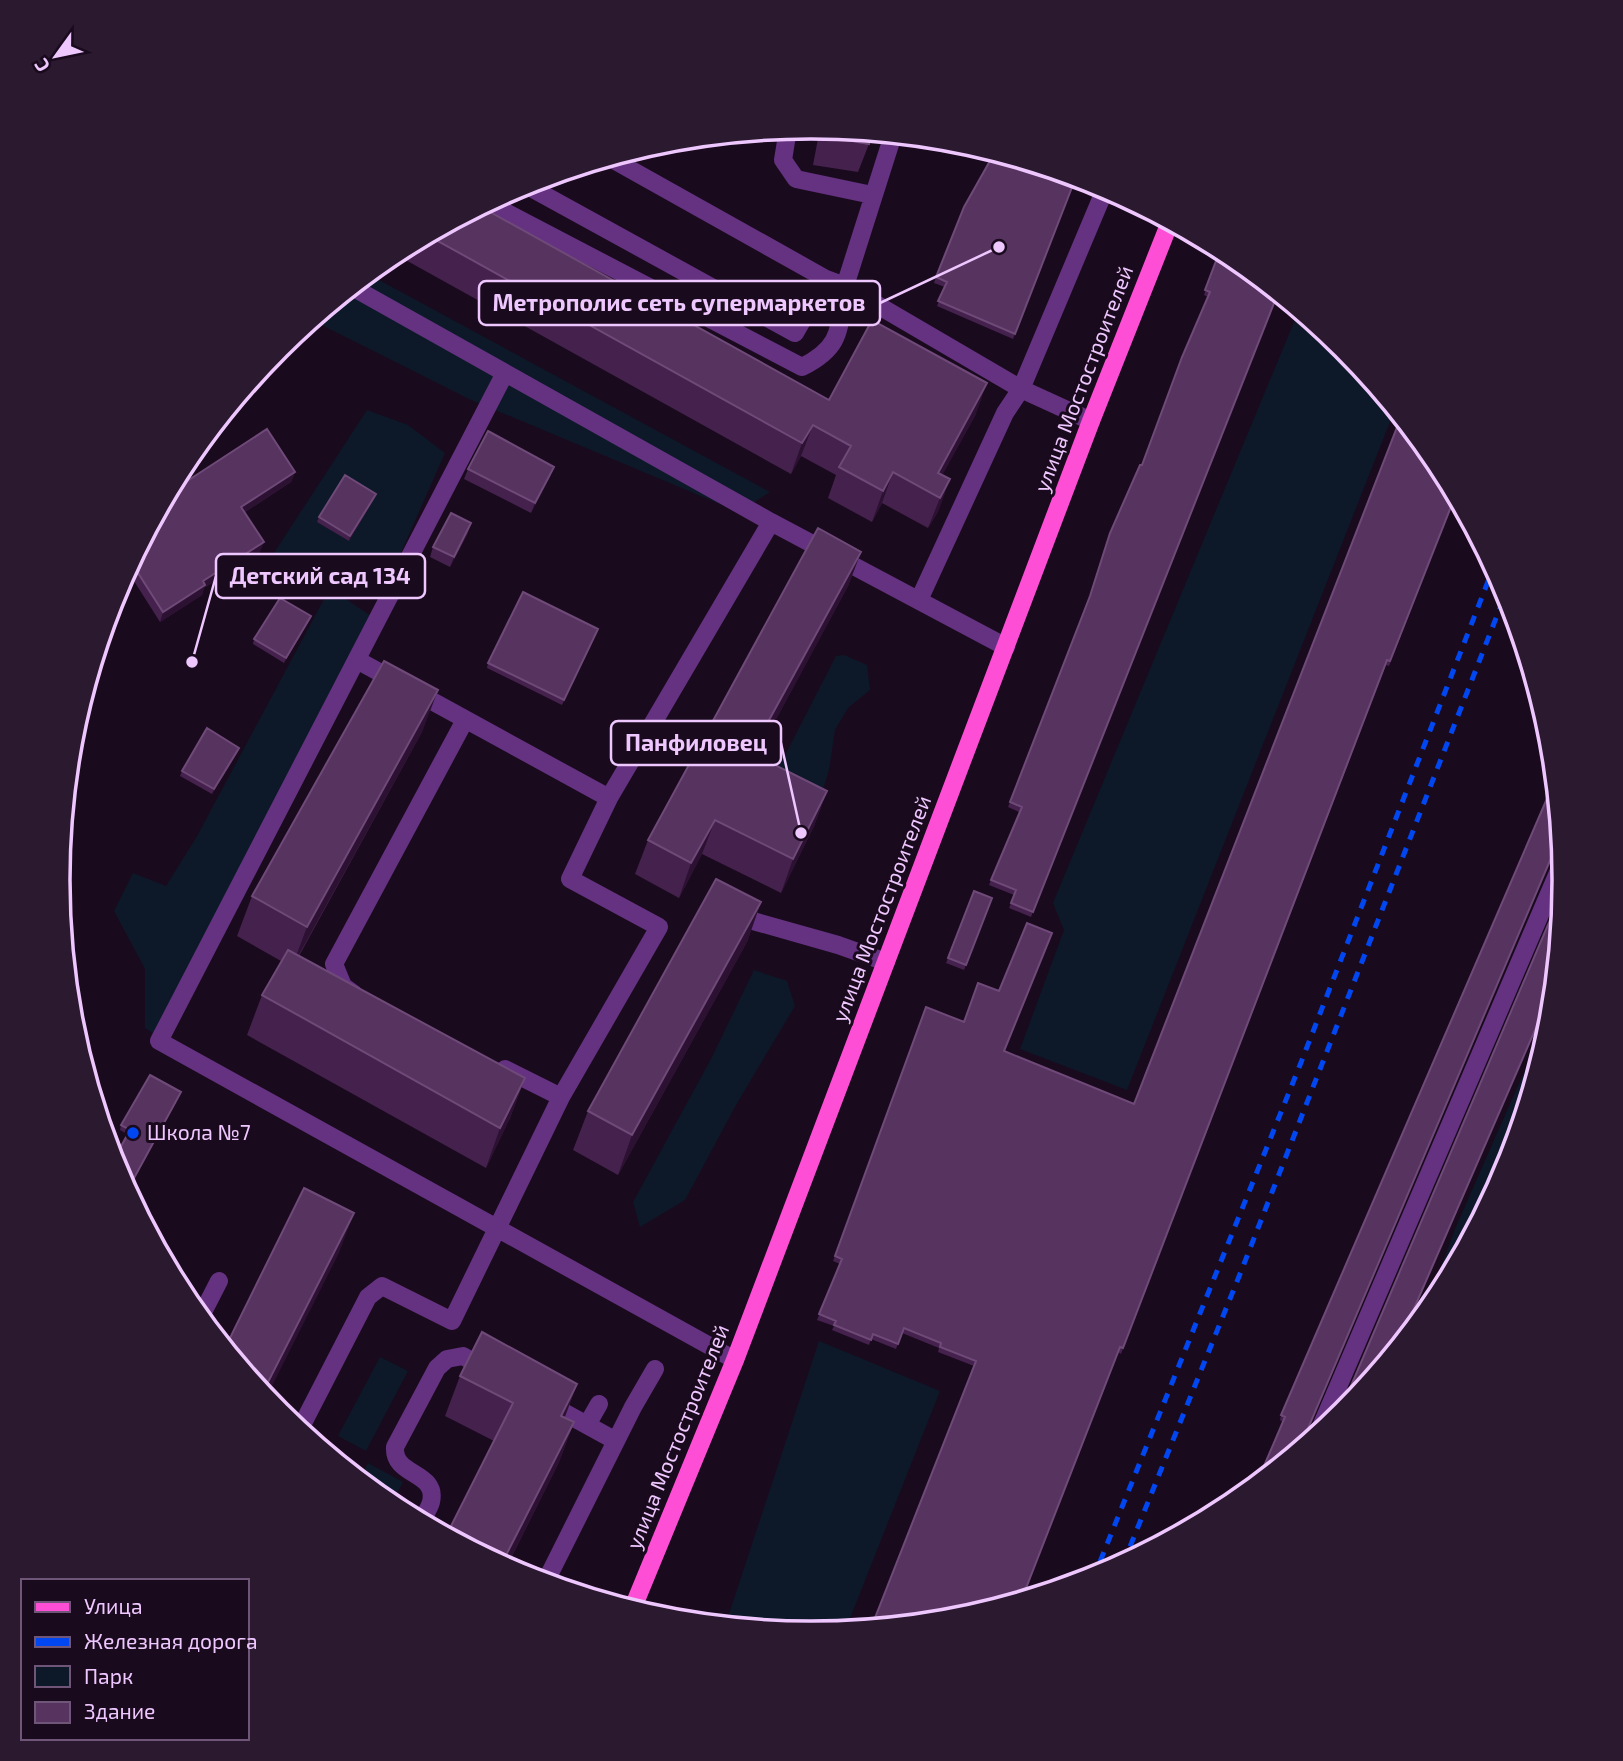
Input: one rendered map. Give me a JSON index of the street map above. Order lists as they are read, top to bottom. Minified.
{"streets":{"main road":["улица Мостостроителей"]},"places":["Метрополис cеть супермаркетов","Детский сад 134","Панфиловец","Школа №7"],"legend":["Улица","Железная дорога","Парк","Здание"],"north":"bottom left"}
